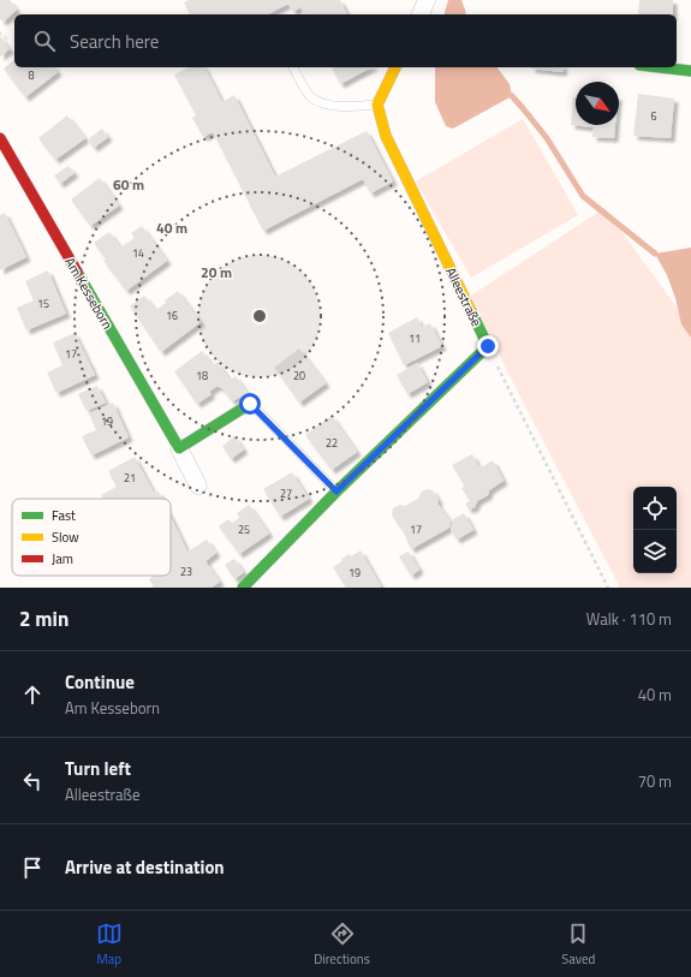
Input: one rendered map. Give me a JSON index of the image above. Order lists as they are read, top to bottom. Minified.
{"streets":{"street":["Am Kesseborn","Alleestraße"]},"house_numbers":["8","6","14","15","16","11","17","18","20","19","22","21","27","25","17","23","19"],"legend":["Fast","Slow","Jam"],"north":"bottom right","page":{"search":"Search here","heading":["2 min","Walk · 110 m"],"list":[["Continue","Am Kesseborn","40 m"],["Turn left","Alleestraße","70 m"],"Arrive at destination"],"nav":["Map","Directions","Saved"]},"rings":["60 m","40 m","20 m"]}
